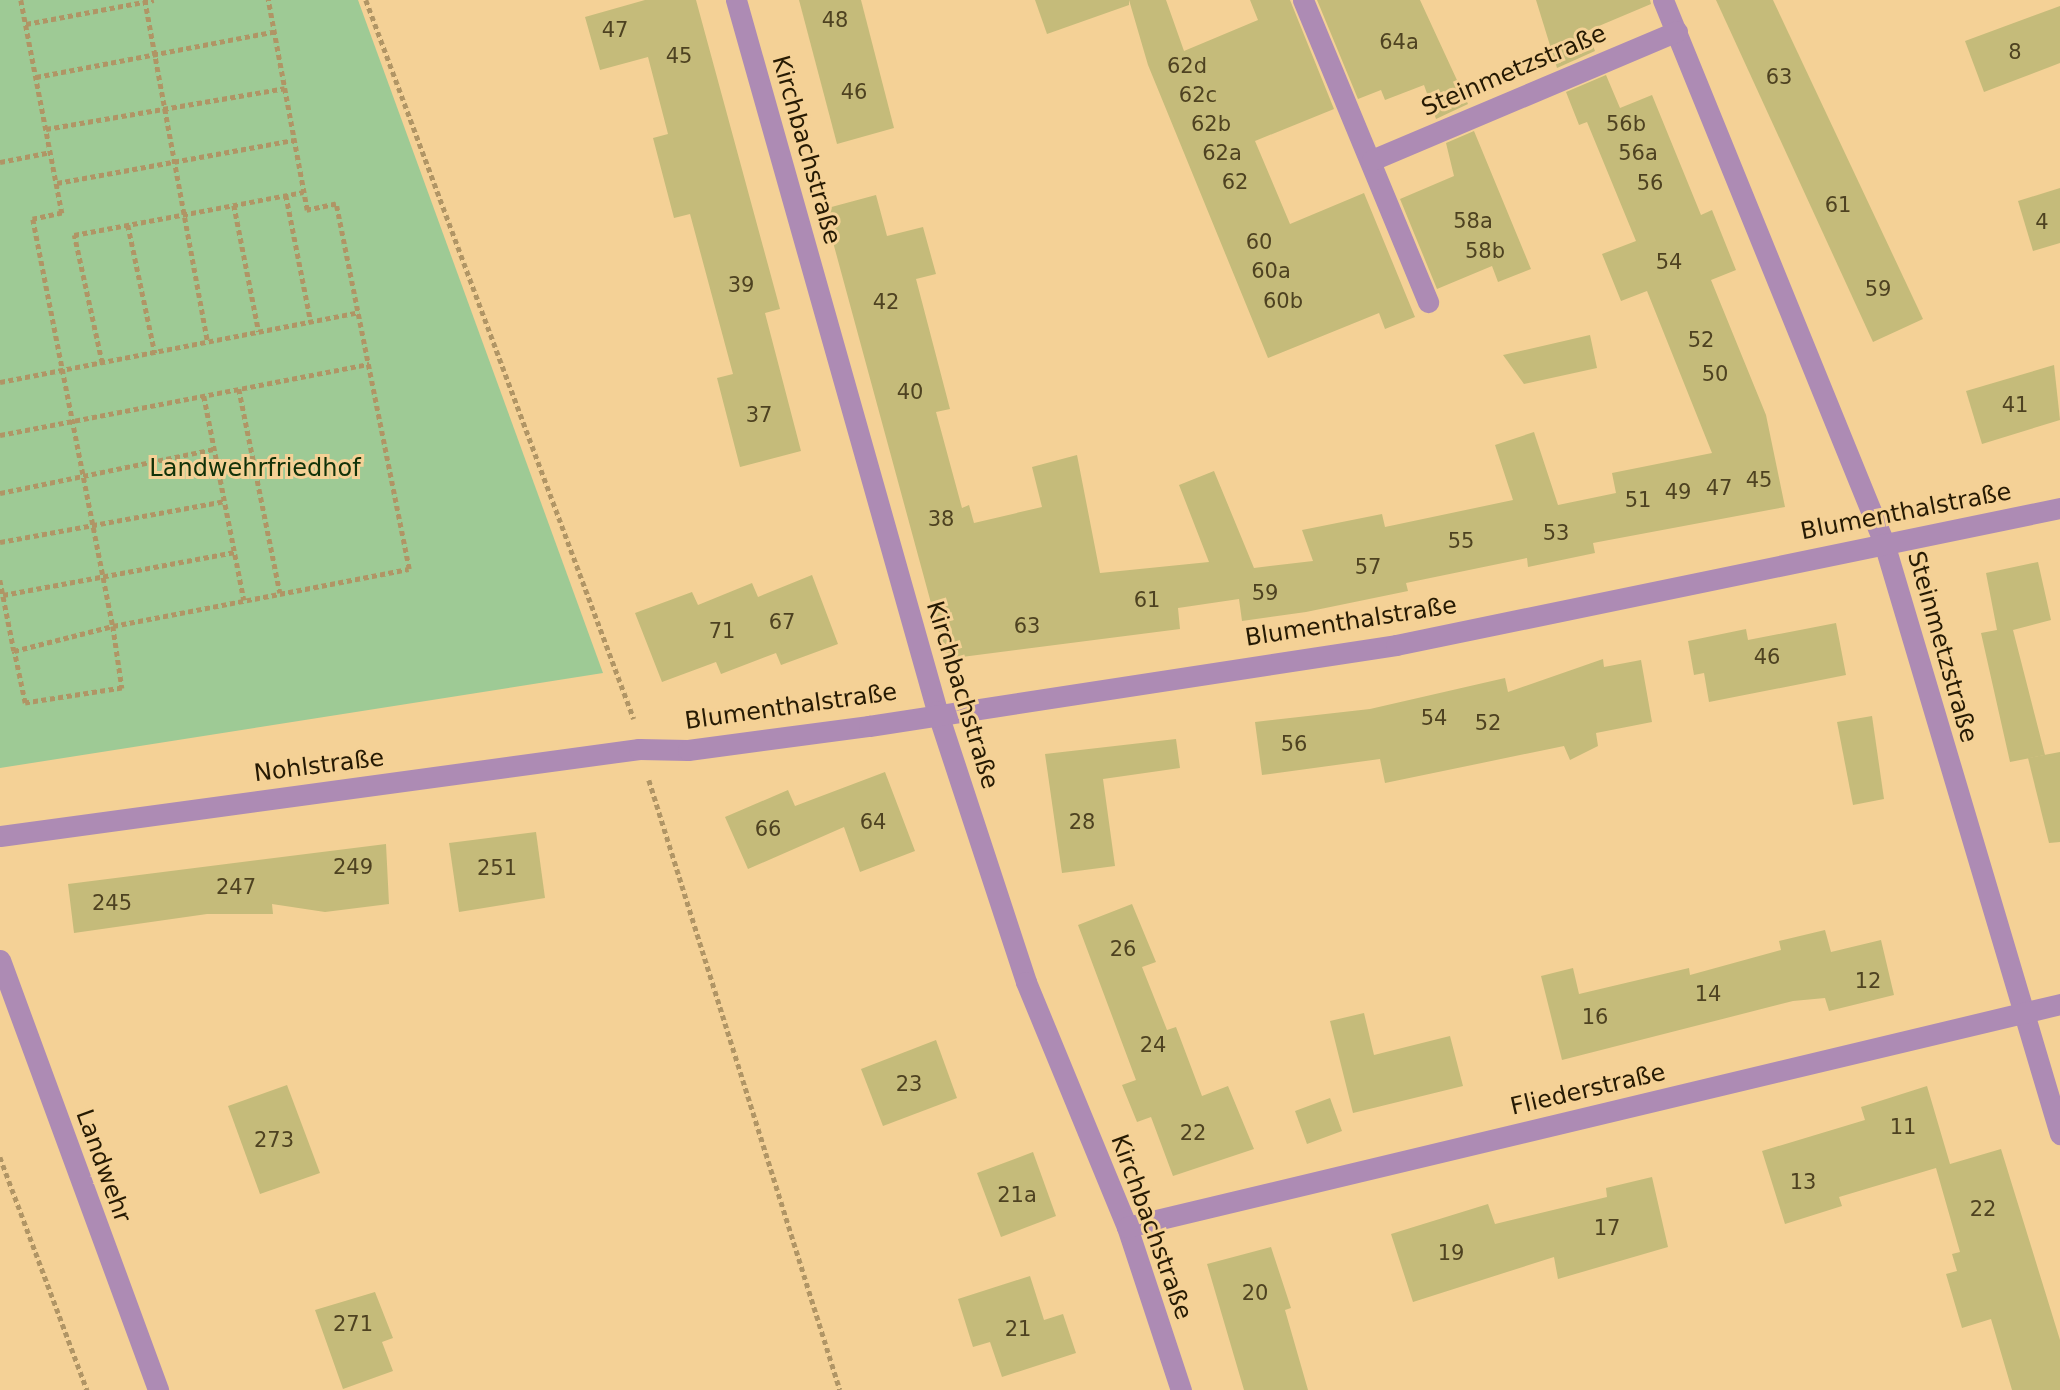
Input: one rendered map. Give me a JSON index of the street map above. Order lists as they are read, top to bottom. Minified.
{"streets":{"street":["Steinmetzstraße","Kirchbachstraße","Blumenthalstraße","Nohlstraße","Fliederstraße","Landwehr"]},"crossings":[["Steinmetzstraße","Blumenthalstraße"],["Steinmetzstraße","Fliederstraße"],["Kirchbachstraße","Blumenthalstraße"],["Kirchbachstraße","Fliederstraße"],["Blumenthalstraße","Nohlstraße"]],"parks":["Landwehrfriedhof"],"house_numbers":["48","47","64a","8","45","62d","63","46","62c","62b","56b","62a","56a","62","56","61","58a","4","60","58b","54","60a","39","59","60b","42","52","50","40","41","37","45","47","49","51","38","53","55","57","59","61","67","63","71","46","54","52","56","64","28","66","249","251","247","245","26","12","14","16","24","23","11","22","273","13","21a","22","17","19","20","271","21"]}
